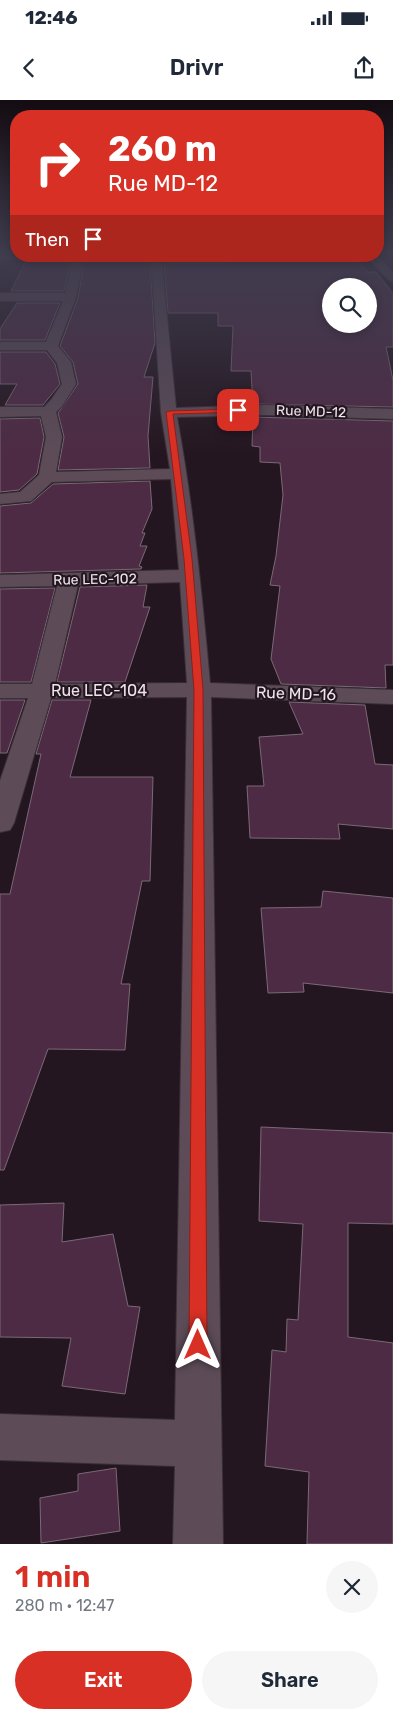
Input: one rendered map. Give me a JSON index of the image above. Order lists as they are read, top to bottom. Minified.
{"streets":{"street":["Rue MD-12","Rue LEC-102","Rue LEC-104","Rue MD-16"]},"crossings":[["Rue LEC-104","Rue MD-16"]],"page":{"status":"12:46","header":"Drivr","turn":["260 m","Rue MD-12"],"then":"Then","heading":["1 min","280 m · 12:47"],"buttons":["Exit","Share"]}}
